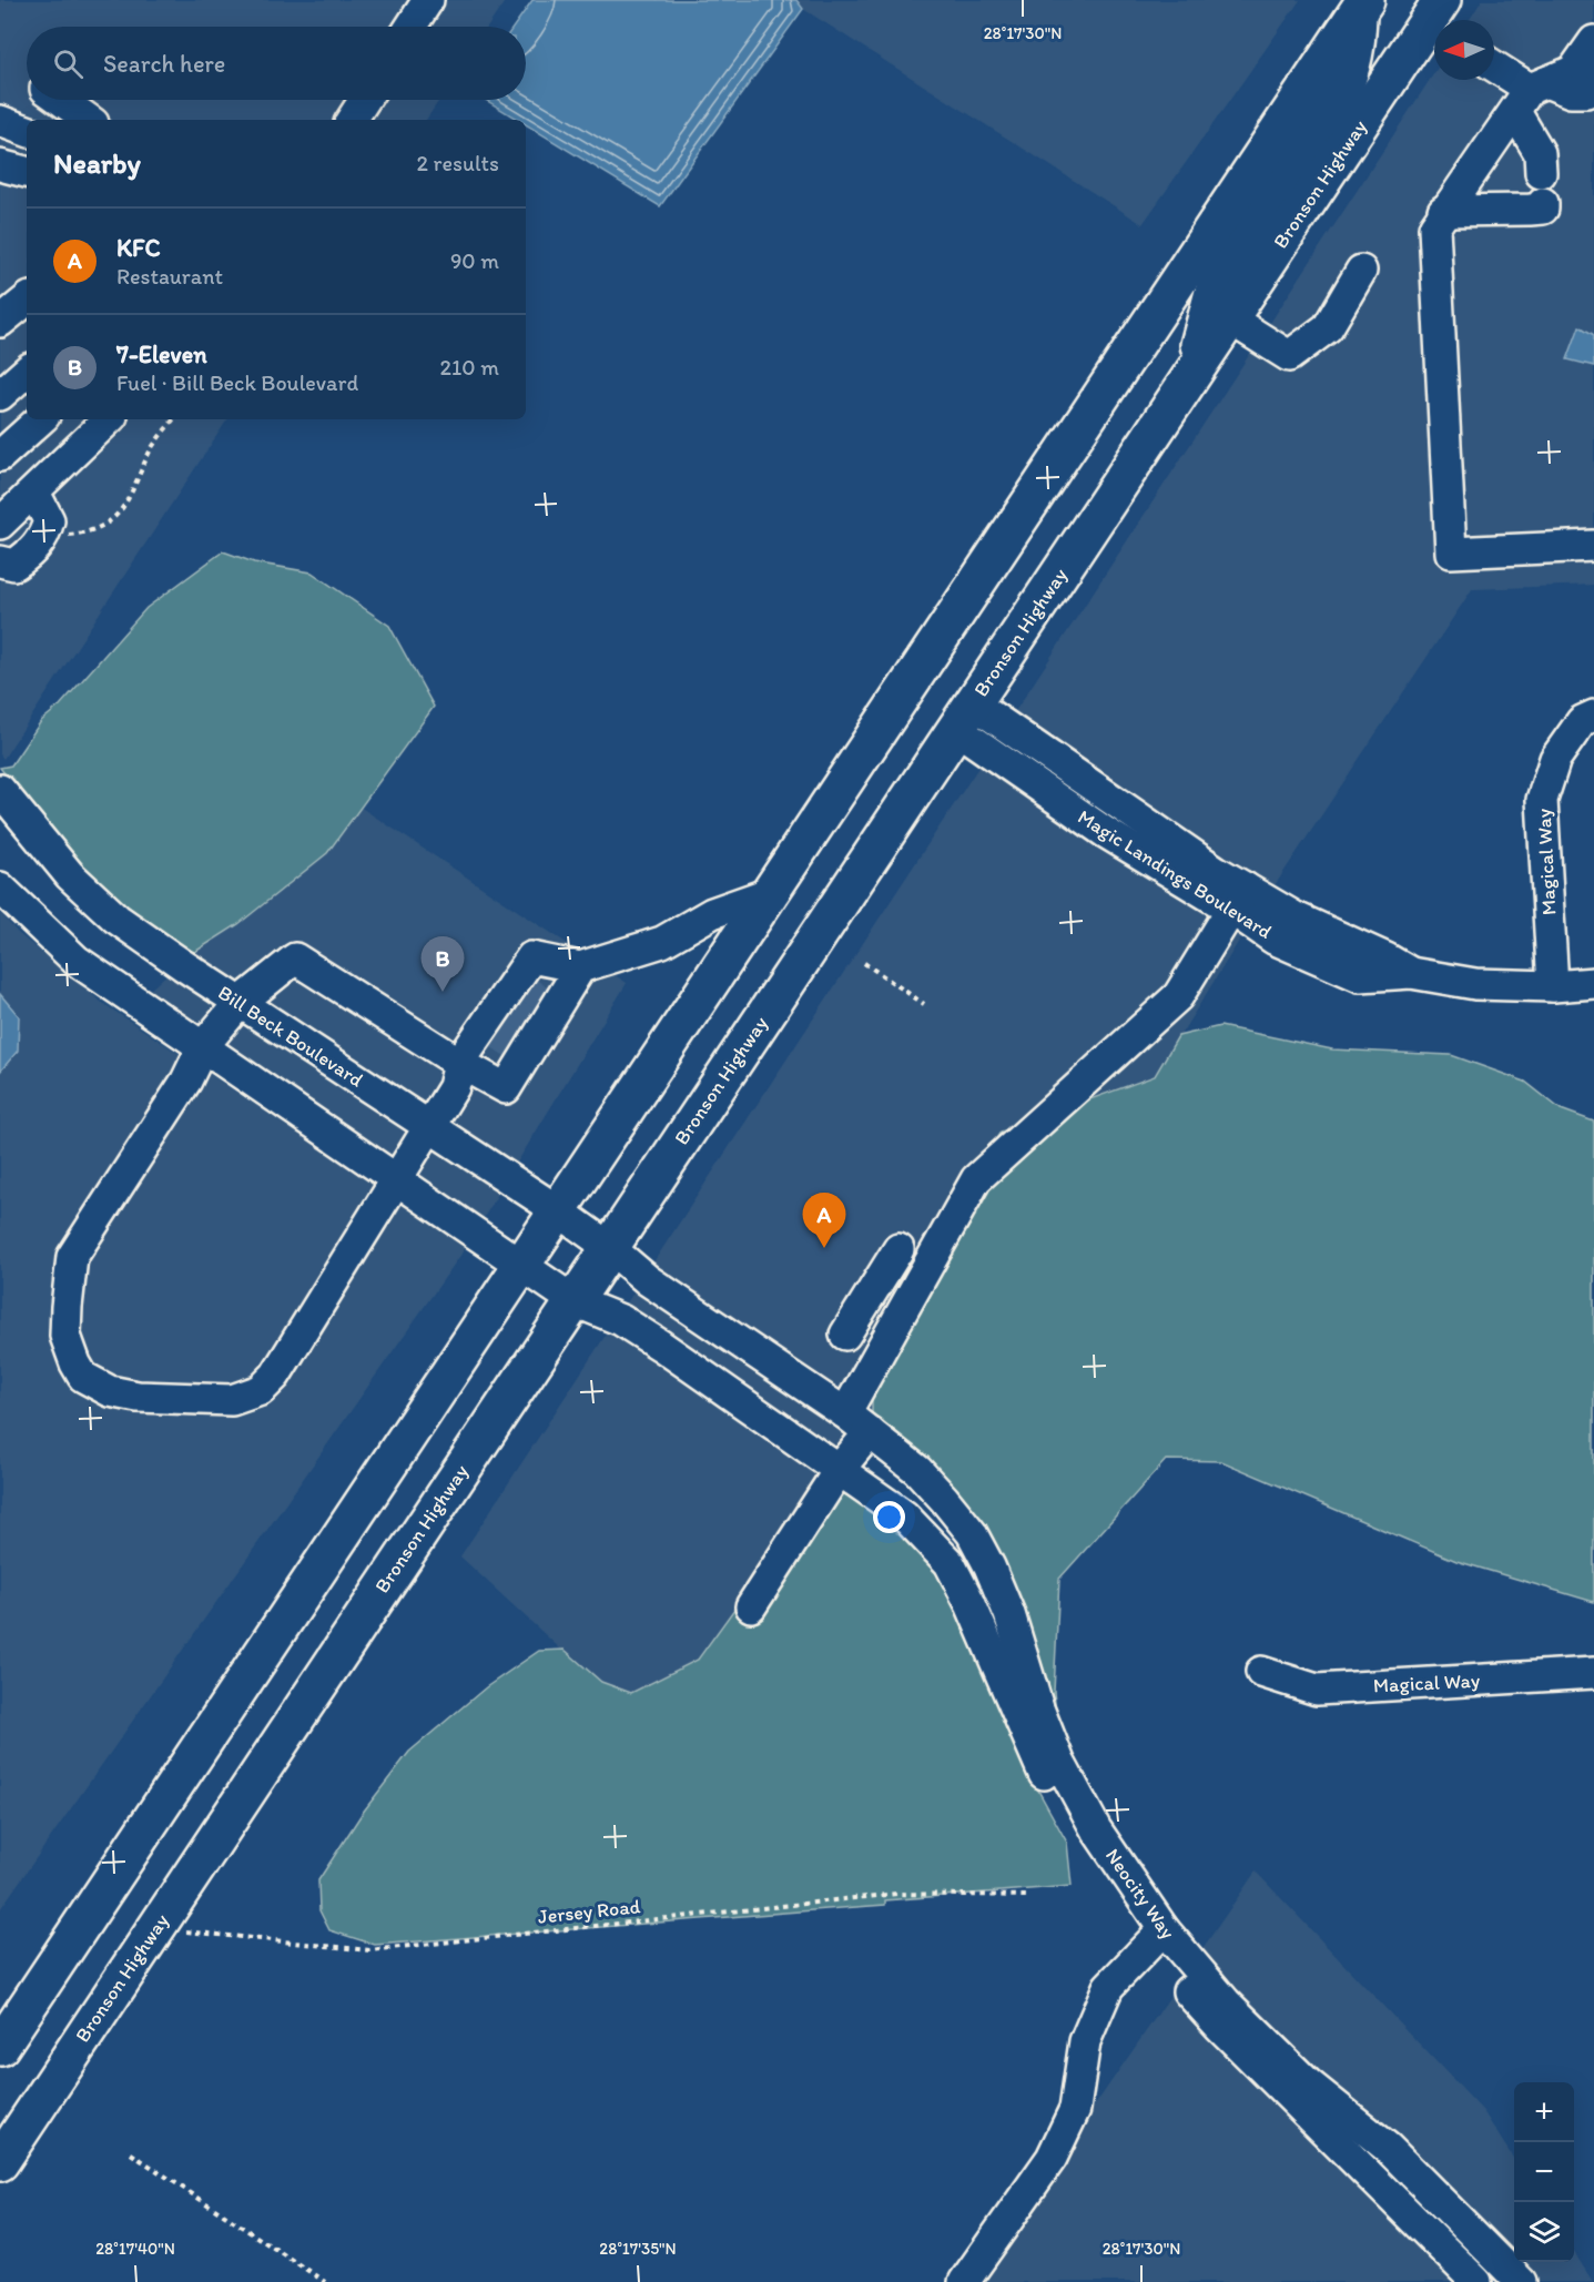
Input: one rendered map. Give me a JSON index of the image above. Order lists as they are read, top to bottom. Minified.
{"streets":{"highway":["Bronson Highway"],"street":["Magical Way","Magic Landings Boulevard","Bill Beck Boulevard","Neocity Way"],"path":["Jersey Road"]},"crossings":[["Bronson Highway","Magic Landings Boulevard"],["Bronson Highway","Bill Beck Boulevard"],["Bronson Highway","Neocity Way"],["Bronson Highway","Jersey Road"],["Magical Way","Magic Landings Boulevard"],["Bill Beck Boulevard","Neocity Way"]],"north":"left","page":{"search":"Search here","heading":["Nearby","2 results"],"list":[{"mark":"A","name":"KFC","note":"Restaurant","value":"90 m"},{"mark":"B","name":"7-Eleven","note":"Fuel · Bill Beck Boulevard","value":"210 m"}],"pins":["B","A"],"map_buttons":["+","−"]},"coordinates":["28°17'30\"N","28°17'40\"N","28°17'35\"N"]}
